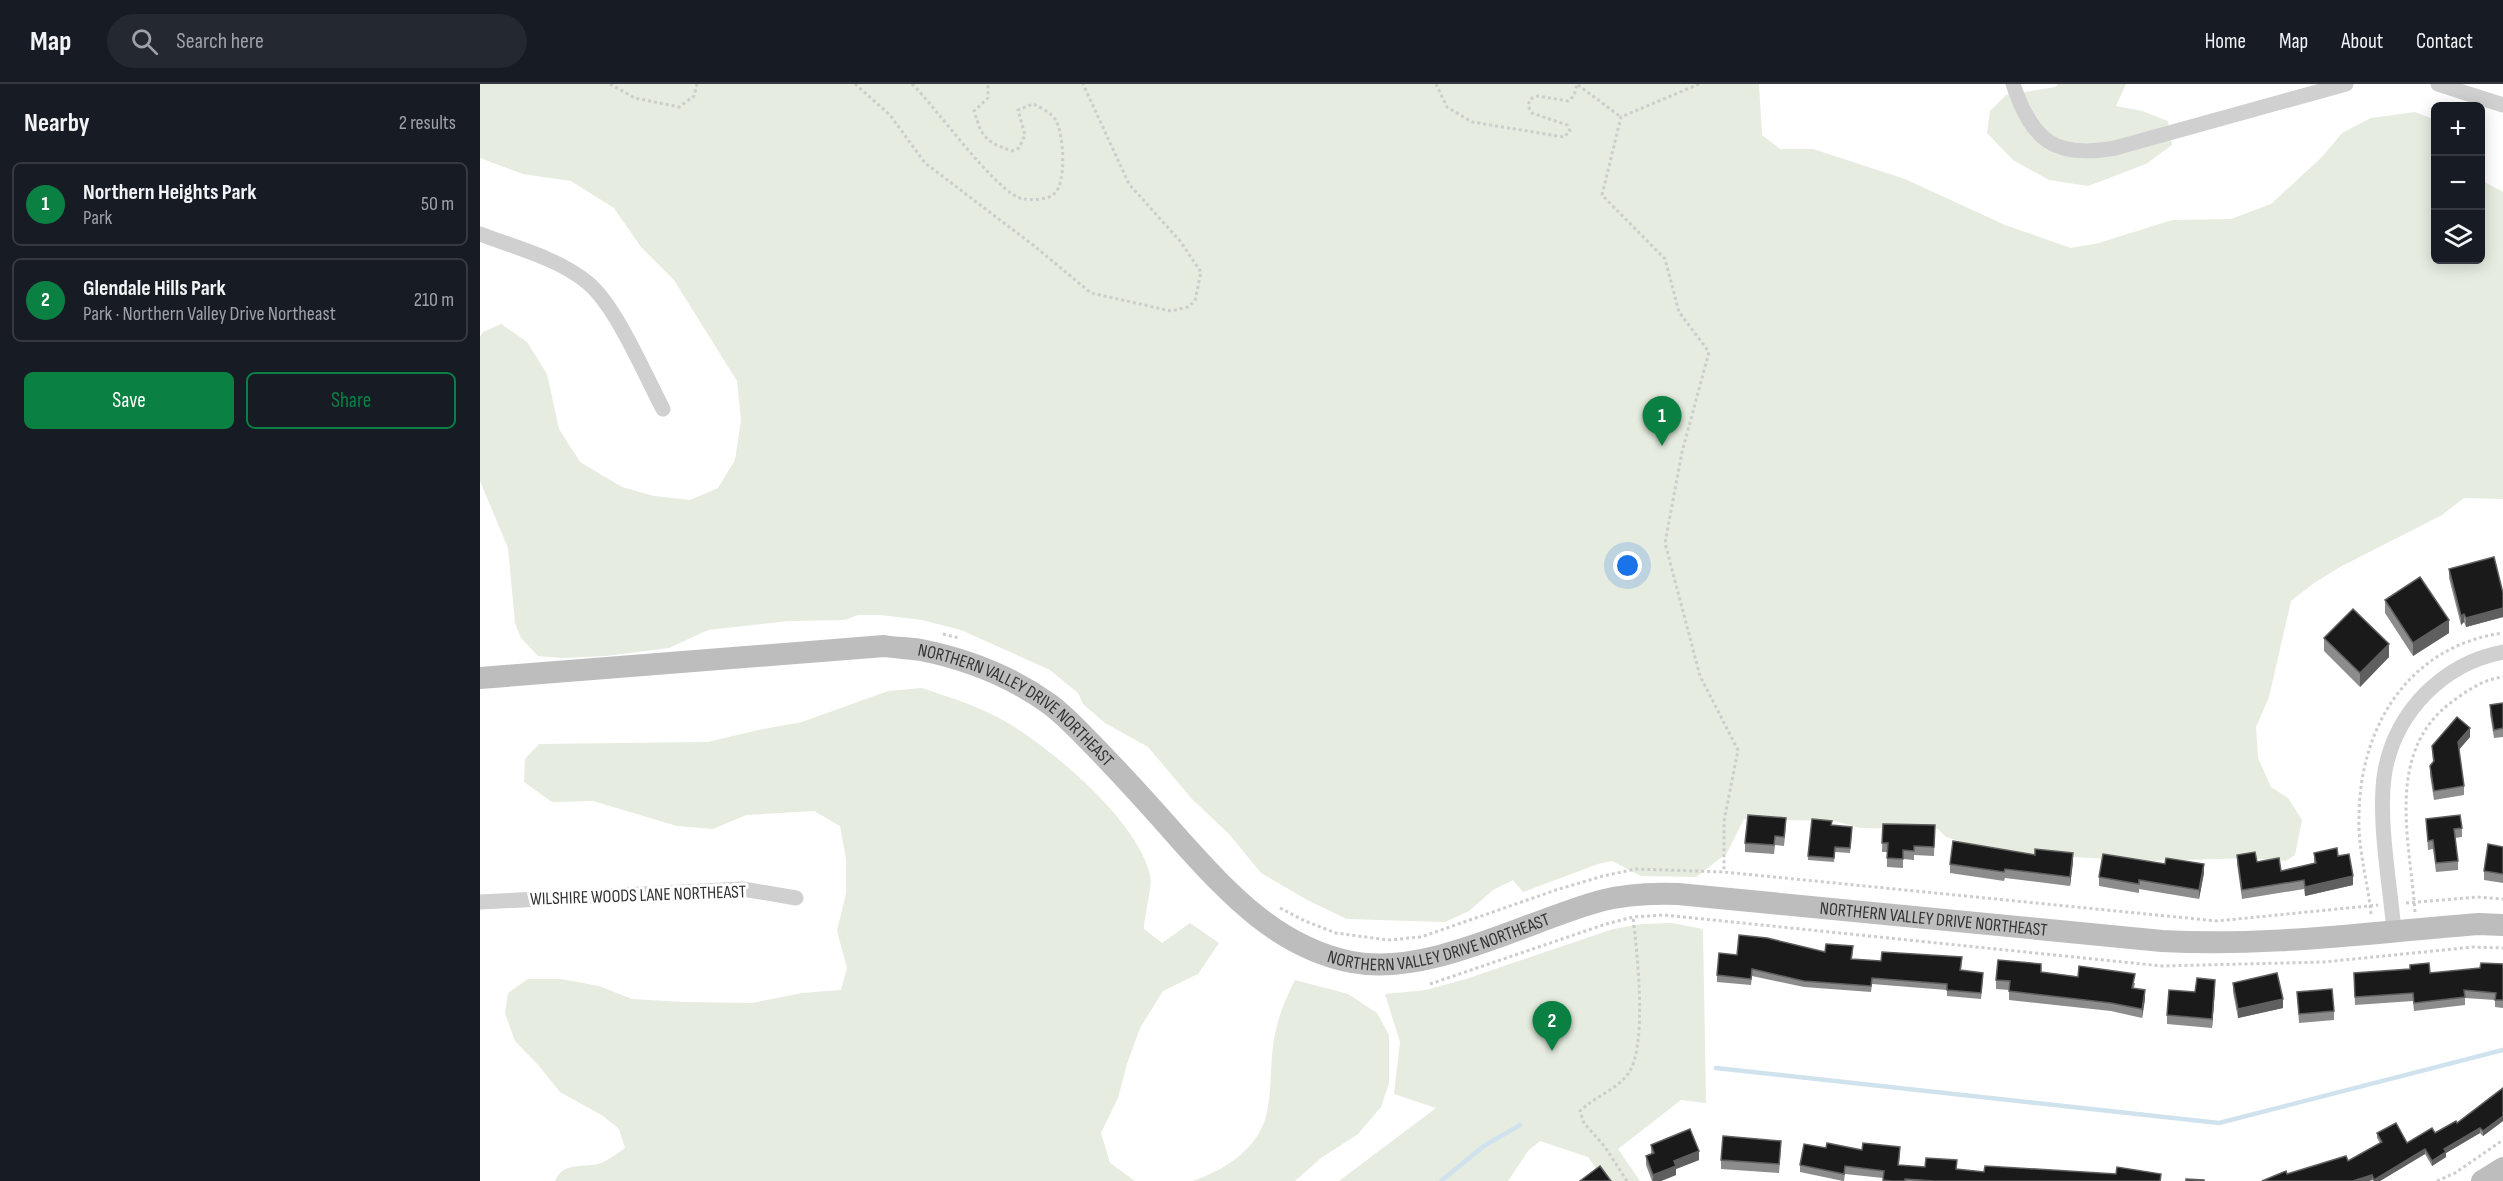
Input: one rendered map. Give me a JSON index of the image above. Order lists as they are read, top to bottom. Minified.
{"streets":{"street":["NORTHERN VALLEY DRIVE NORTHEAST","WILSHIRE WOODS LANE NORTHEAST"]},"page":{"header":"Map","search":"Search here","nav":["Home","Map","About","Contact"],"heading":["Nearby","2 results"],"map_buttons":["+","−"],"list":[{"mark":"1","name":"Northern Heights Park","note":"Park","value":"50 m"},{"mark":"2","name":"Glendale Hills Park","note":"Park · Northern Valley Drive Northeast","value":"210 m"}],"buttons":["Save","Share"],"pins":["1","2"]}}
